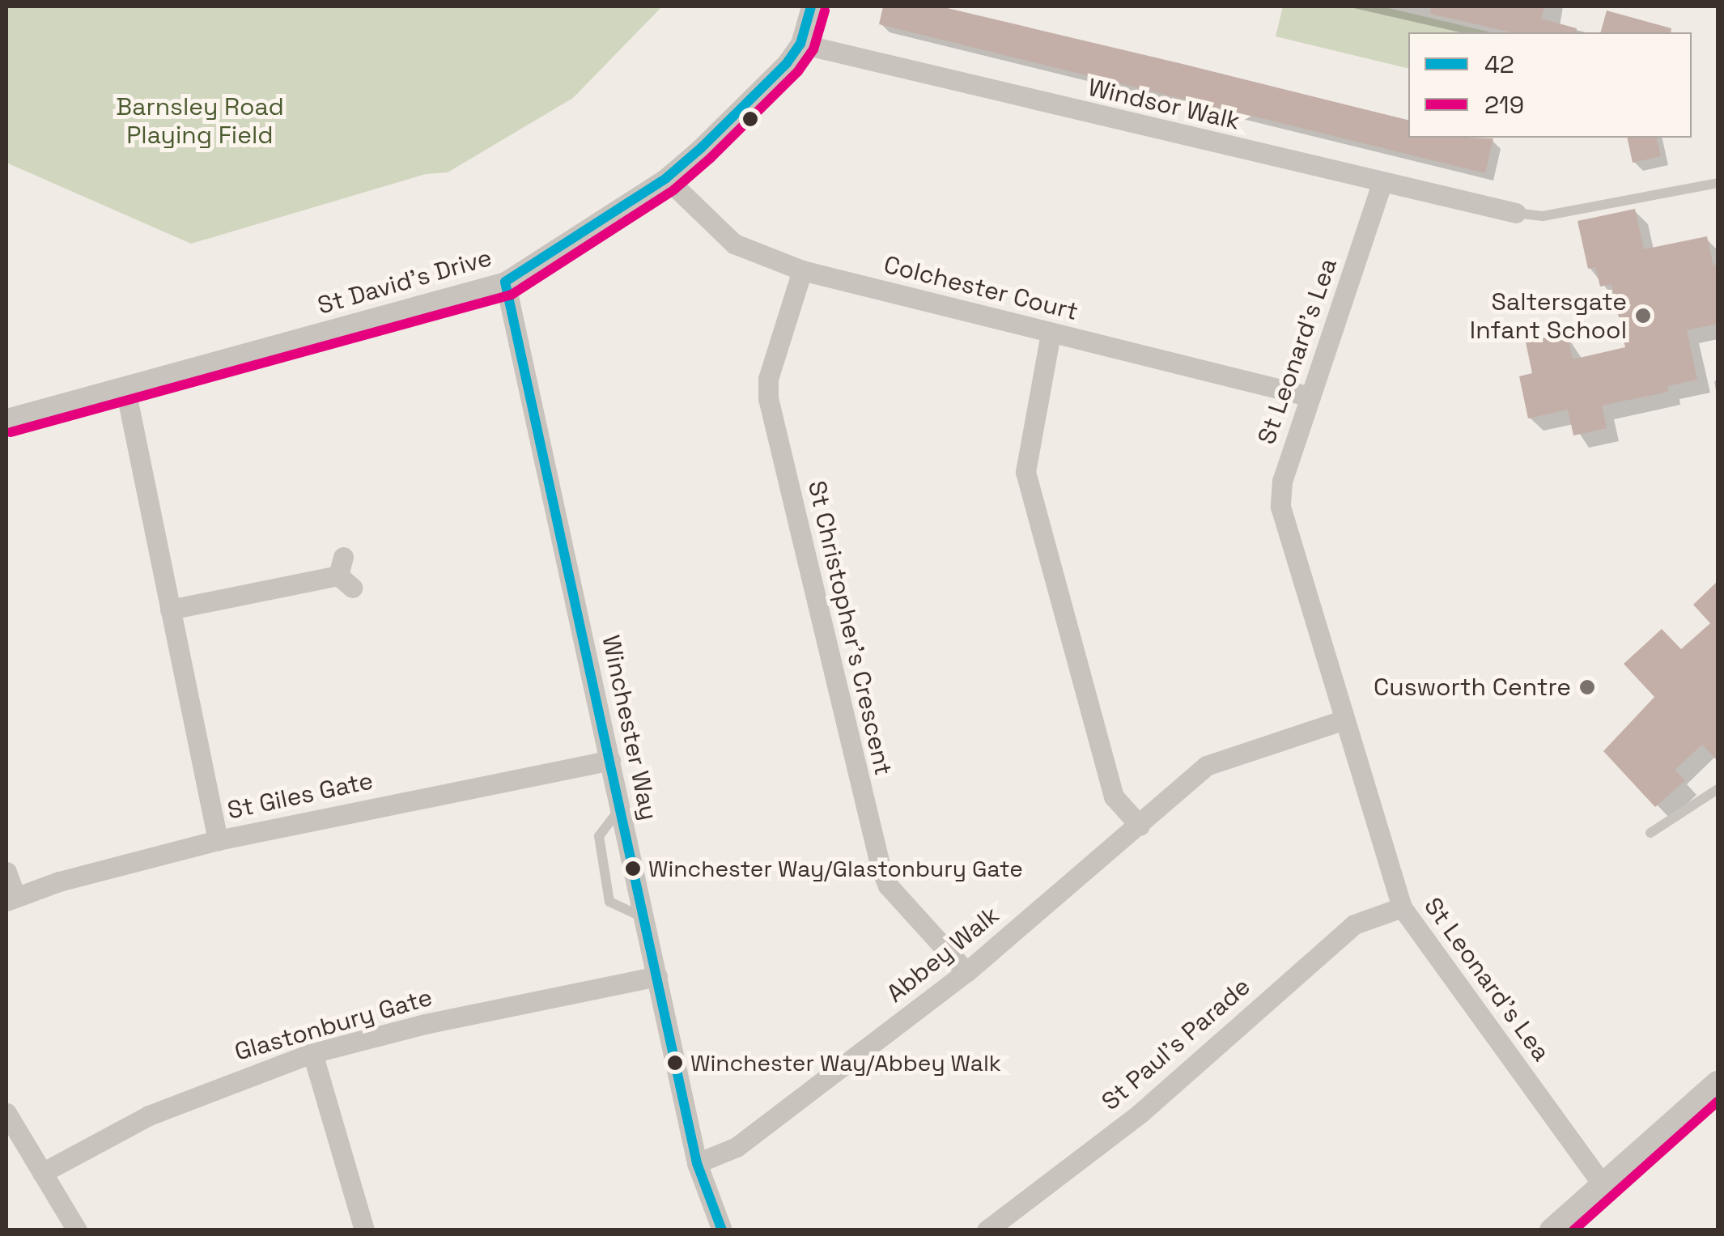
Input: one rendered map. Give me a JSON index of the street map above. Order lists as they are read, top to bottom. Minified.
{"streets":{"street":["Windsor Walk","St David's Drive","Colchester Court","St Leonard's Lea","St Christopher's Crescent","Winchester Way","St Giles Gate","Abbey Walk","Glastonbury Gate","St Paul's Parade"]},"crossings":[["Windsor Walk","St David's Drive"],["Windsor Walk","St Leonard's Lea"],["St David's Drive","Colchester Court"],["St David's Drive","Winchester Way"],["Colchester Court","St Leonard's Lea"],["Colchester Court","St Christopher's Crescent"],["St Leonard's Lea","Abbey Walk"],["St Leonard's Lea","St Paul's Parade"],["St Christopher's Crescent","Abbey Walk"],["Winchester Way","St Giles Gate"],["Winchester Way","Abbey Walk"],["Winchester Way","Glastonbury Gate"]],"parks":["Barnsley Road Playing Field"],"places":["Saltersgate Infant School","Cusworth Centre","Winchester Way/Glastonbury Gate","Winchester Way/Abbey Walk"],"lines":["transit line 42","transit line 219"],"legend":["42","219"]}
